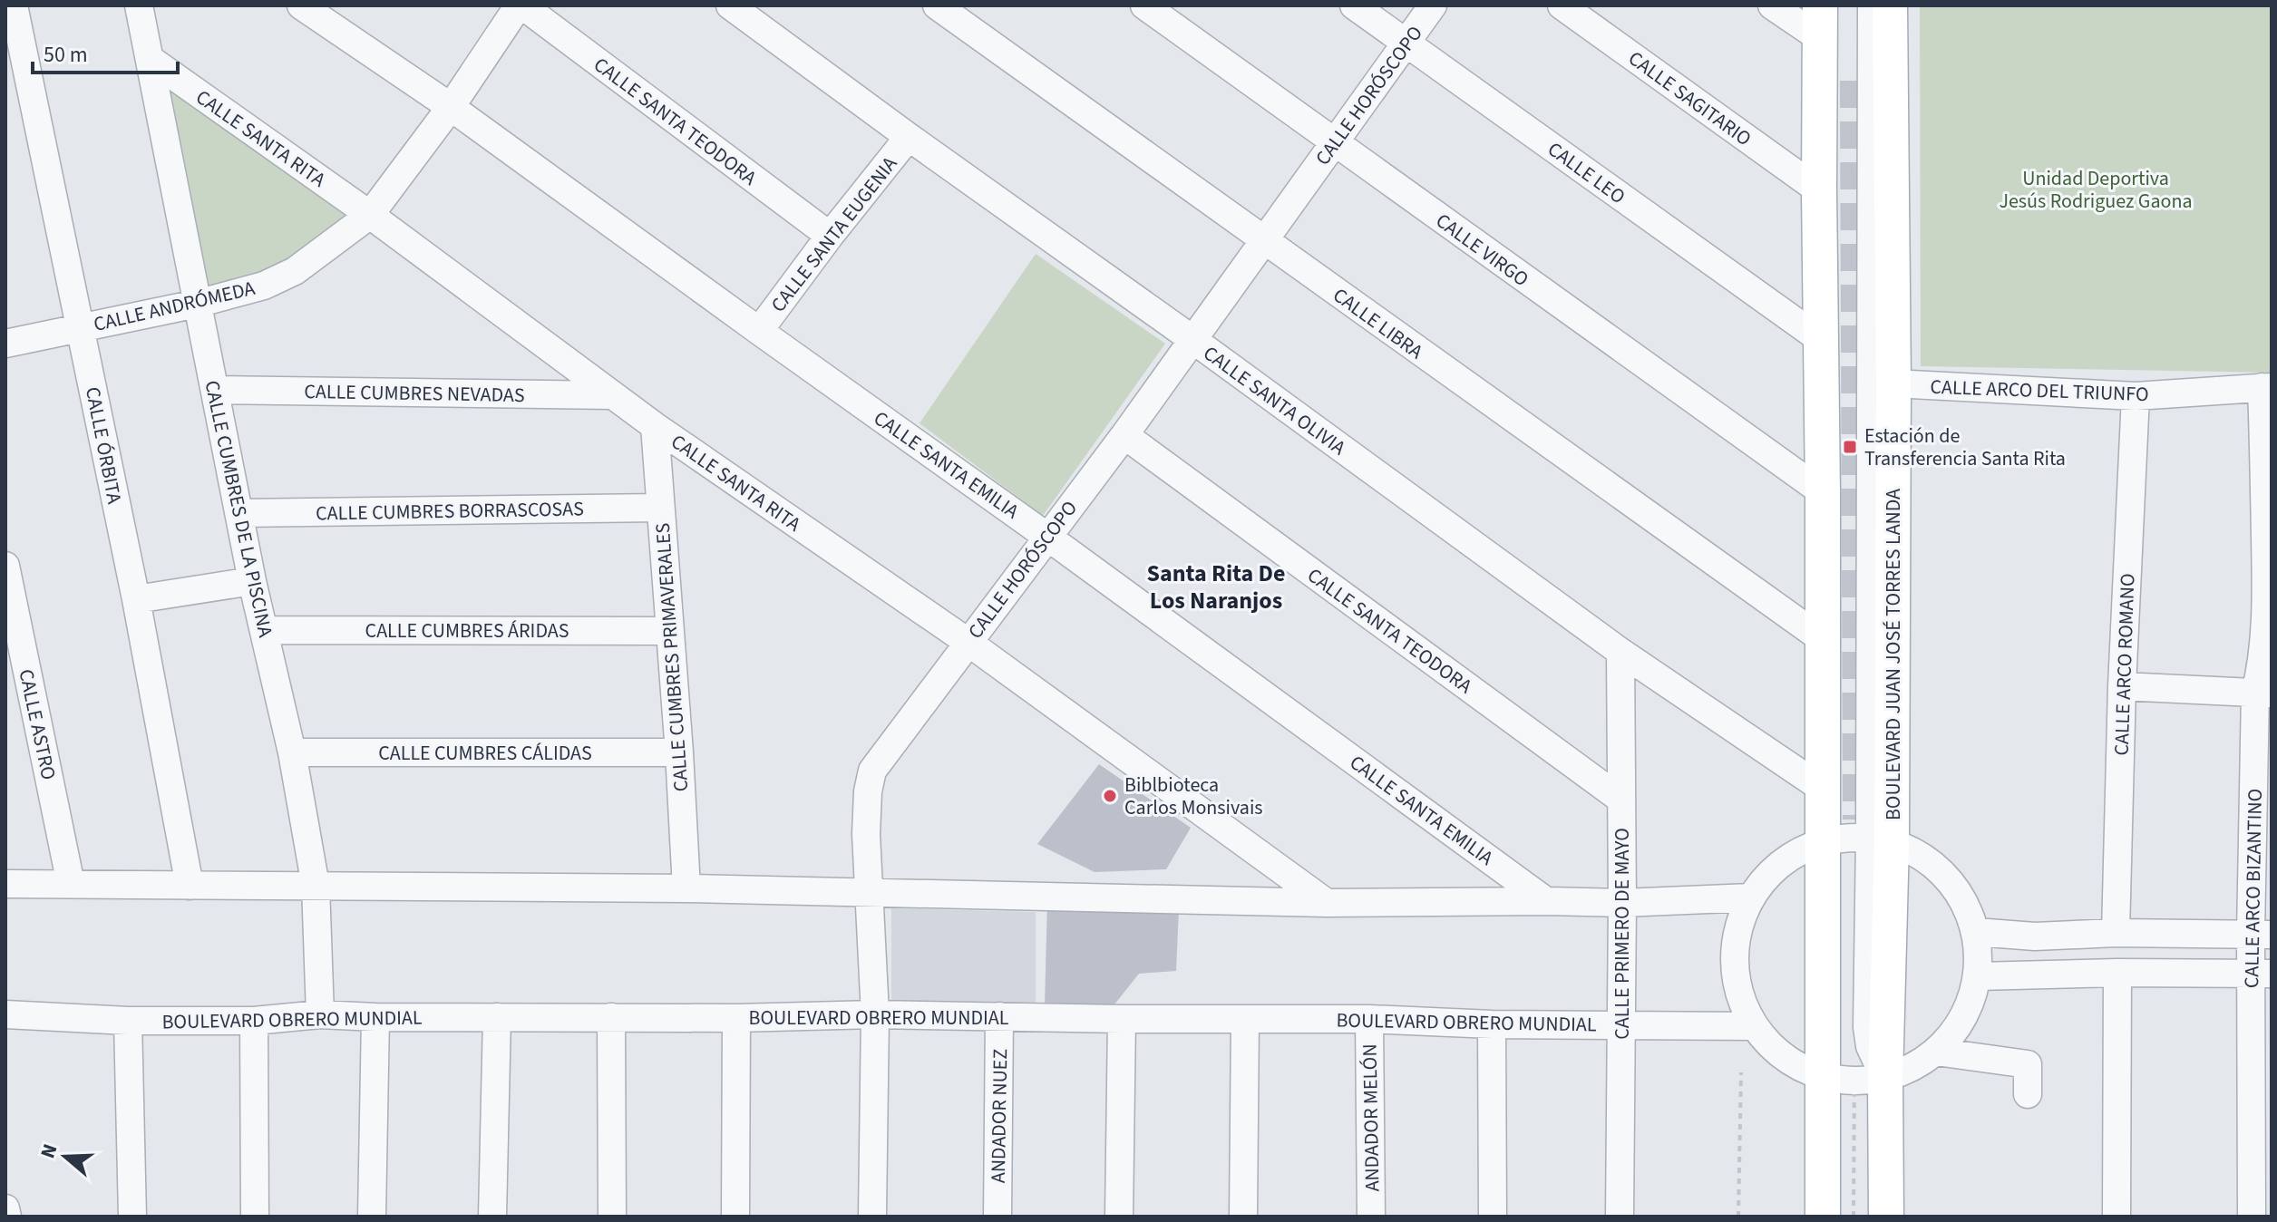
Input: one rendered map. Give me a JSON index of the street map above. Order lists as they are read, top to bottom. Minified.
{"streets":{"main road":["BOULEVARD JUAN JOSÉ TORRES LANDA"],"street":["CALLE HORÓSCOPO","CALLE SAGITARIO","CALLE SANTA TEODORA","CALLE SANTA RITA","CALLE LEO","CALLE SANTA EUGENIA","CALLE VIRGO","CALLE ANDRÓMEDA","CALLE LIBRA","CALLE ARCO DEL TRIUNFO","CALLE CUMBRES NEVADAS","CALLE SANTA OLIVIA","CALLE ÓRBITA","CALLE SANTA EMILIA","CALLE CUMBRES DE LA PISCINA","CALLE CUMBRES BORRASCOSAS","CALLE CUMBRES ÁRIDAS","CALLE CUMBRES PRIMAVERALES","CALLE ARCO ROMANO","CALLE ASTRO","CALLE CUMBRES CÁLIDAS","CALLE ARCO BIZANTINO","CALLE PRIMERO DE MAYO","BOULEVARD OBRERO MUNDIAL","ANDADOR NUEZ","ANDADOR MELÓN"]},"crossings":[["CALLE HORÓSCOPO","CALLE SANTA TEODORA"],["CALLE HORÓSCOPO","CALLE SANTA RITA"],["CALLE HORÓSCOPO","CALLE LEO"],["CALLE HORÓSCOPO","CALLE VIRGO"],["CALLE HORÓSCOPO","CALLE LIBRA"],["CALLE HORÓSCOPO","CALLE SANTA OLIVIA"],["CALLE HORÓSCOPO","CALLE SANTA EMILIA"],["CALLE HORÓSCOPO","BOULEVARD OBRERO MUNDIAL"],["CALLE SANTA TEODORA","CALLE SANTA EUGENIA"],["CALLE SANTA TEODORA","CALLE ANDRÓMEDA"],["CALLE SANTA TEODORA","CALLE PRIMERO DE MAYO"],["CALLE SANTA RITA","CALLE ANDRÓMEDA"],["CALLE SANTA RITA","CALLE CUMBRES NEVADAS"],["CALLE SANTA RITA","CALLE CUMBRES DE LA PISCINA"],["CALLE SANTA RITA","CALLE CUMBRES PRIMAVERALES"],["CALLE SANTA EUGENIA","CALLE SANTA OLIVIA"],["CALLE SANTA EUGENIA","CALLE SANTA EMILIA"],["CALLE ANDRÓMEDA","CALLE ÓRBITA"],["CALLE ANDRÓMEDA","CALLE SANTA EMILIA"],["CALLE ANDRÓMEDA","CALLE CUMBRES DE LA PISCINA"],["CALLE ARCO DEL TRIUNFO","BOULEVARD JUAN JOSÉ TORRES LANDA"],["CALLE ARCO DEL TRIUNFO","CALLE ARCO ROMANO"],["CALLE ARCO DEL TRIUNFO","CALLE ARCO BIZANTINO"],["CALLE CUMBRES NEVADAS","CALLE CUMBRES DE LA PISCINA"],["CALLE SANTA OLIVIA","CALLE PRIMERO DE MAYO"],["CALLE CUMBRES DE LA PISCINA","CALLE CUMBRES BORRASCOSAS"],["CALLE CUMBRES DE LA PISCINA","CALLE CUMBRES ÁRIDAS"],["CALLE CUMBRES DE LA PISCINA","CALLE CUMBRES CÁLIDAS"],["CALLE CUMBRES DE LA PISCINA","BOULEVARD OBRERO MUNDIAL"],["CALLE CUMBRES BORRASCOSAS","CALLE CUMBRES PRIMAVERALES"],["CALLE CUMBRES ÁRIDAS","CALLE CUMBRES PRIMAVERALES"],["CALLE CUMBRES PRIMAVERALES","CALLE CUMBRES CÁLIDAS"],["CALLE PRIMERO DE MAYO","BOULEVARD OBRERO MUNDIAL"],["BOULEVARD OBRERO MUNDIAL","ANDADOR NUEZ"],["BOULEVARD OBRERO MUNDIAL","ANDADOR MELÓN"]],"districts":["Santa Rita De Los Naranjos"],"parks":["Unidad Deportiva Jesús Rodriguez Gaona"],"places":{"transit":["Estación de Transferencia Santa Rita"],"other":["Biblbioteca Carlos Monsivais"]},"scale_bar":"50 m","north":"left"}
